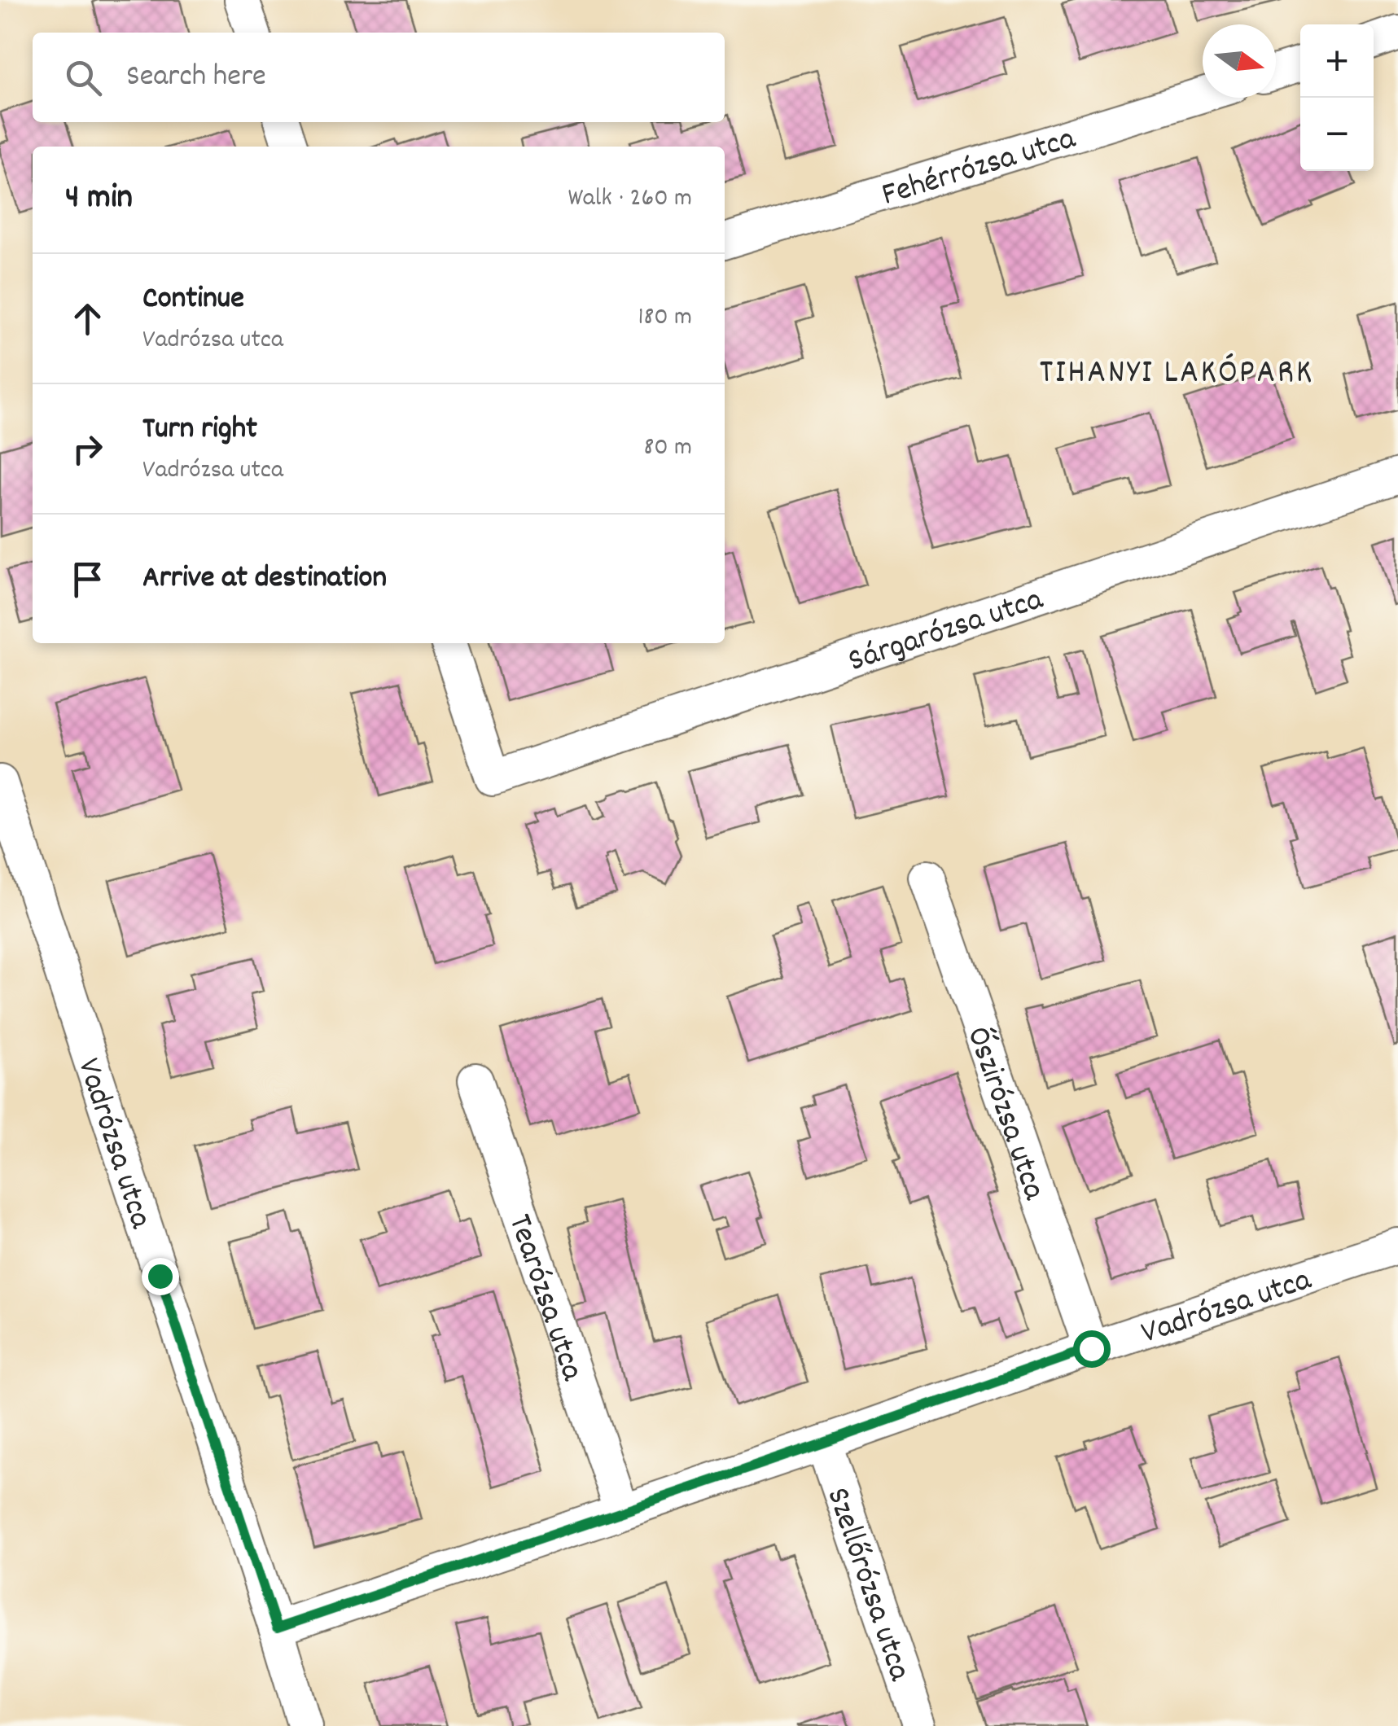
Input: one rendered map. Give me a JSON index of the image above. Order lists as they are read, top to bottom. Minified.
{"streets":{"street":["Fehérrózsa utca","Sárgarózsa utca","Őszirózsa utca","Vadrózsa utca","Tearózsa utca","Szellőrózsa utca"]},"crossings":[["Őszirózsa utca","Vadrózsa utca"],["Vadrózsa utca","Tearózsa utca"],["Vadrózsa utca","Szellőrózsa utca"]],"districts":["TIHANYI LAKÓPARK"],"north":"right","page":{"map_buttons":["+","−"],"search":"Search here","heading":["4 min","Walk · 260 m"],"list":[["Continue","Vadrózsa utca","180 m"],["Turn right","Vadrózsa utca","80 m"],"Arrive at destination"]}}
